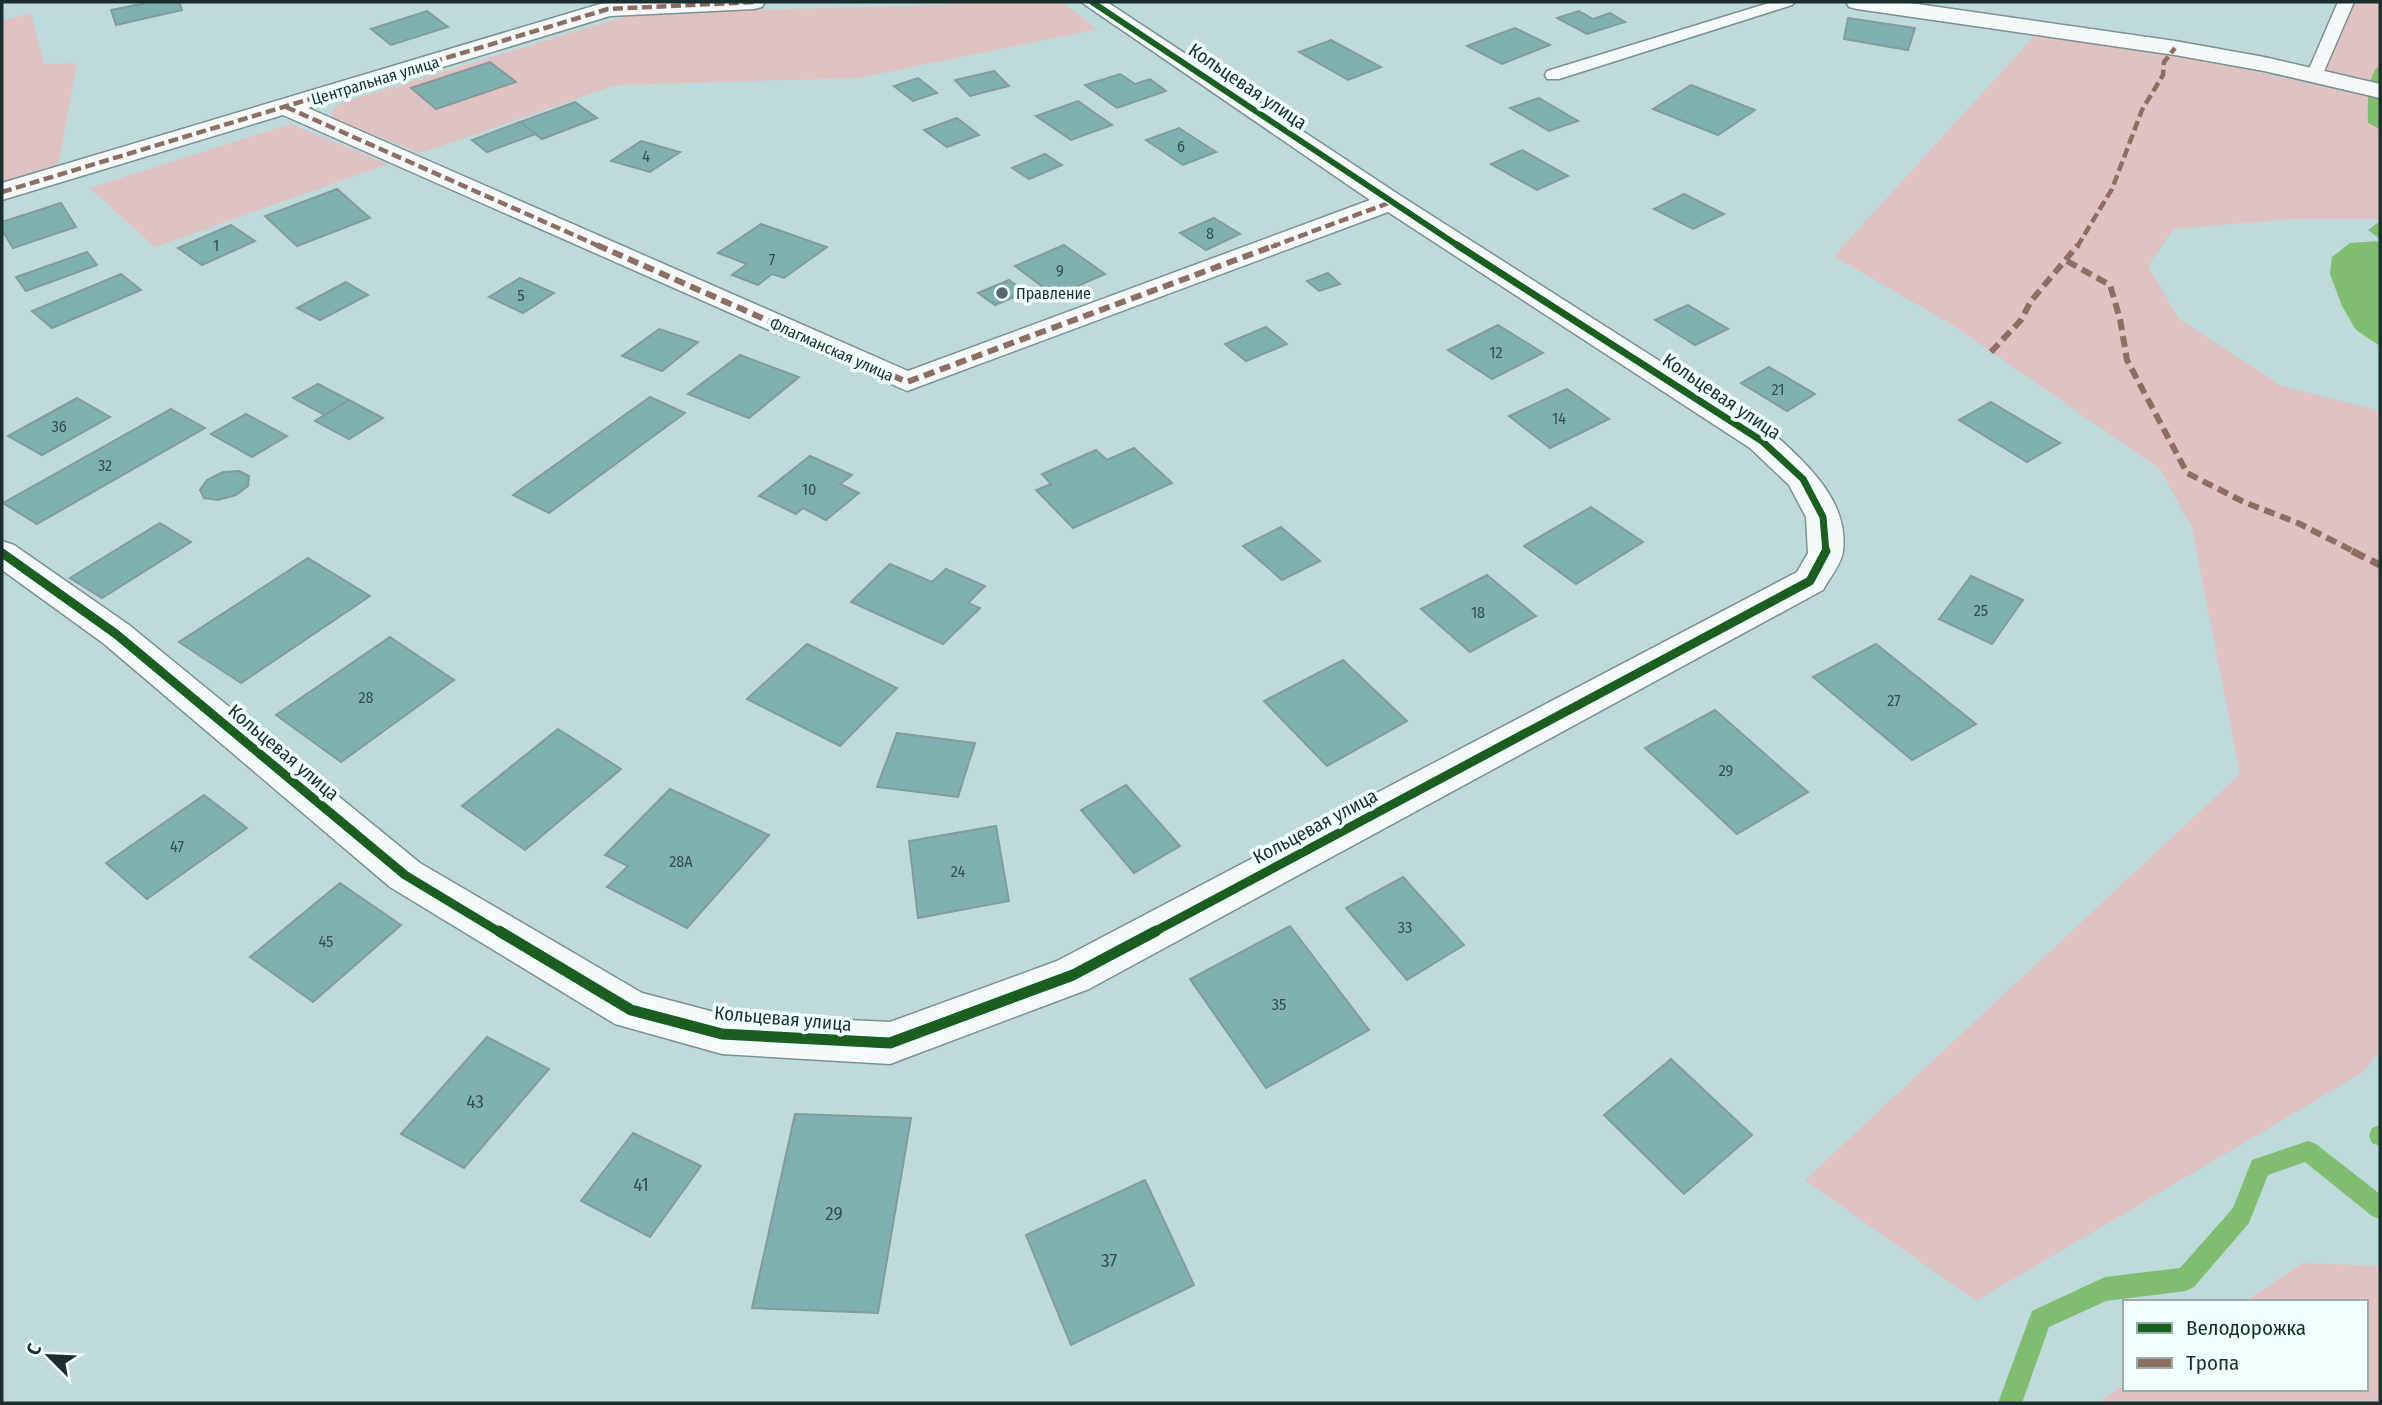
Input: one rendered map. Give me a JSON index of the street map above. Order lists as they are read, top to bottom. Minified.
{"streets":{"street":["Центральная улица","Кольцевая улица","Флагманская улица"]},"crossings":[["Центральная улица","Флагманская улица"],["Кольцевая улица","Флагманская улица"]],"places":["Правление"],"house_numbers":["6","4","8","1","7","9","5","12","21","14","36","32","10","25","18","28","27","29","47","28А","24","33","45","35","43","41","29","37"],"legend":["Велодорожка","Тропа"],"north":"top left"}
